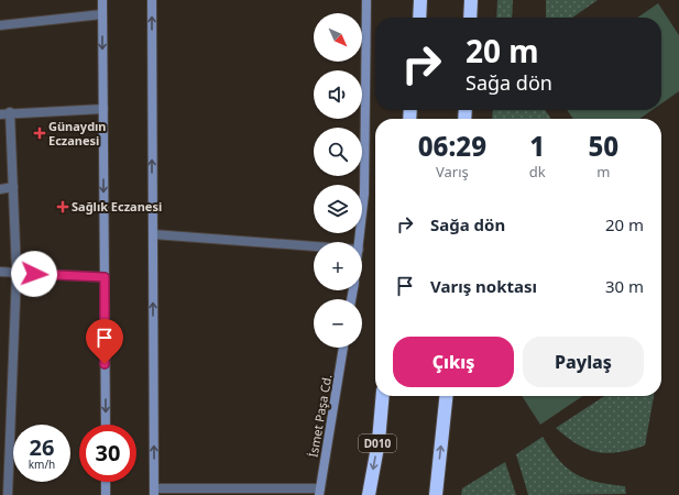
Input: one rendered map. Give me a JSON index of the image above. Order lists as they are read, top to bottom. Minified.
{"streets":{"highway":["D010"],"street":["İsmet Paşa Cd."]},"places":{"health":["Günaydın Eczanesi","Sağlık Eczanesi"]},"north":"bottom right","page":{"map_buttons":["+","−"],"turn":["20 m","Sağa dön"],"eta":["06:29","Varış","1","dk","50","m"],"list":[{"name":"Sağa dön","value":"20 m"},{"name":"Varış noktası","value":"30 m"}],"buttons":["Çıkış","Paylaş"],"speed":"26 km/h","limit":"30"}}
